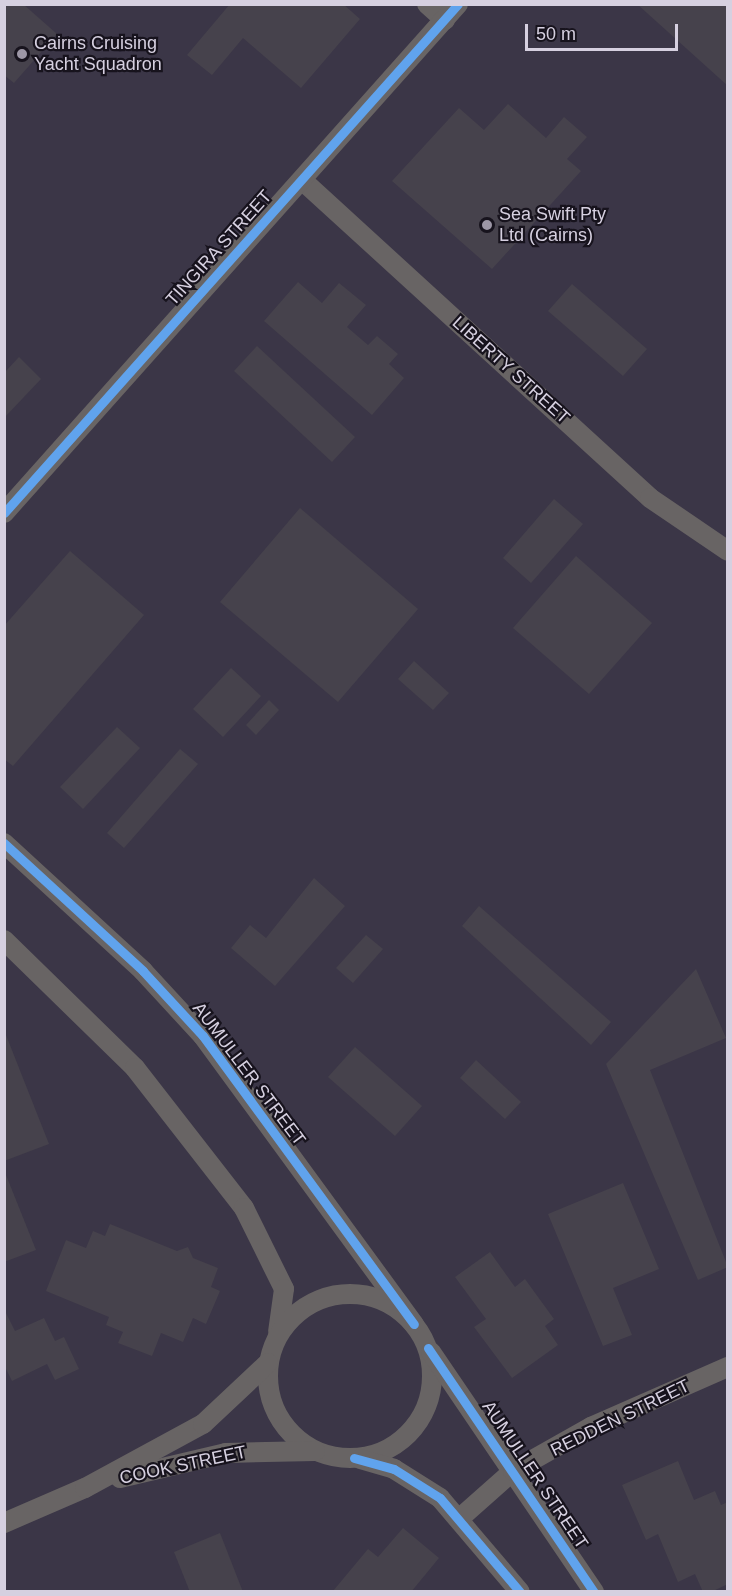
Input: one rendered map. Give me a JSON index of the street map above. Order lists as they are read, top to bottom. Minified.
{"streets":{"street":["TINGIRA STREET","LIBERTY STREET","AUMULLER STREET","REDDEN STREET","COOK STREET"]},"crossings":[["TINGIRA STREET","LIBERTY STREET"],["AUMULLER STREET","REDDEN STREET"],["AUMULLER STREET","COOK STREET"]],"places":["Cairns Cruising Yacht Squadron","Sea Swift Pty Ltd (Cairns)"],"scale_bar":"50 m"}
